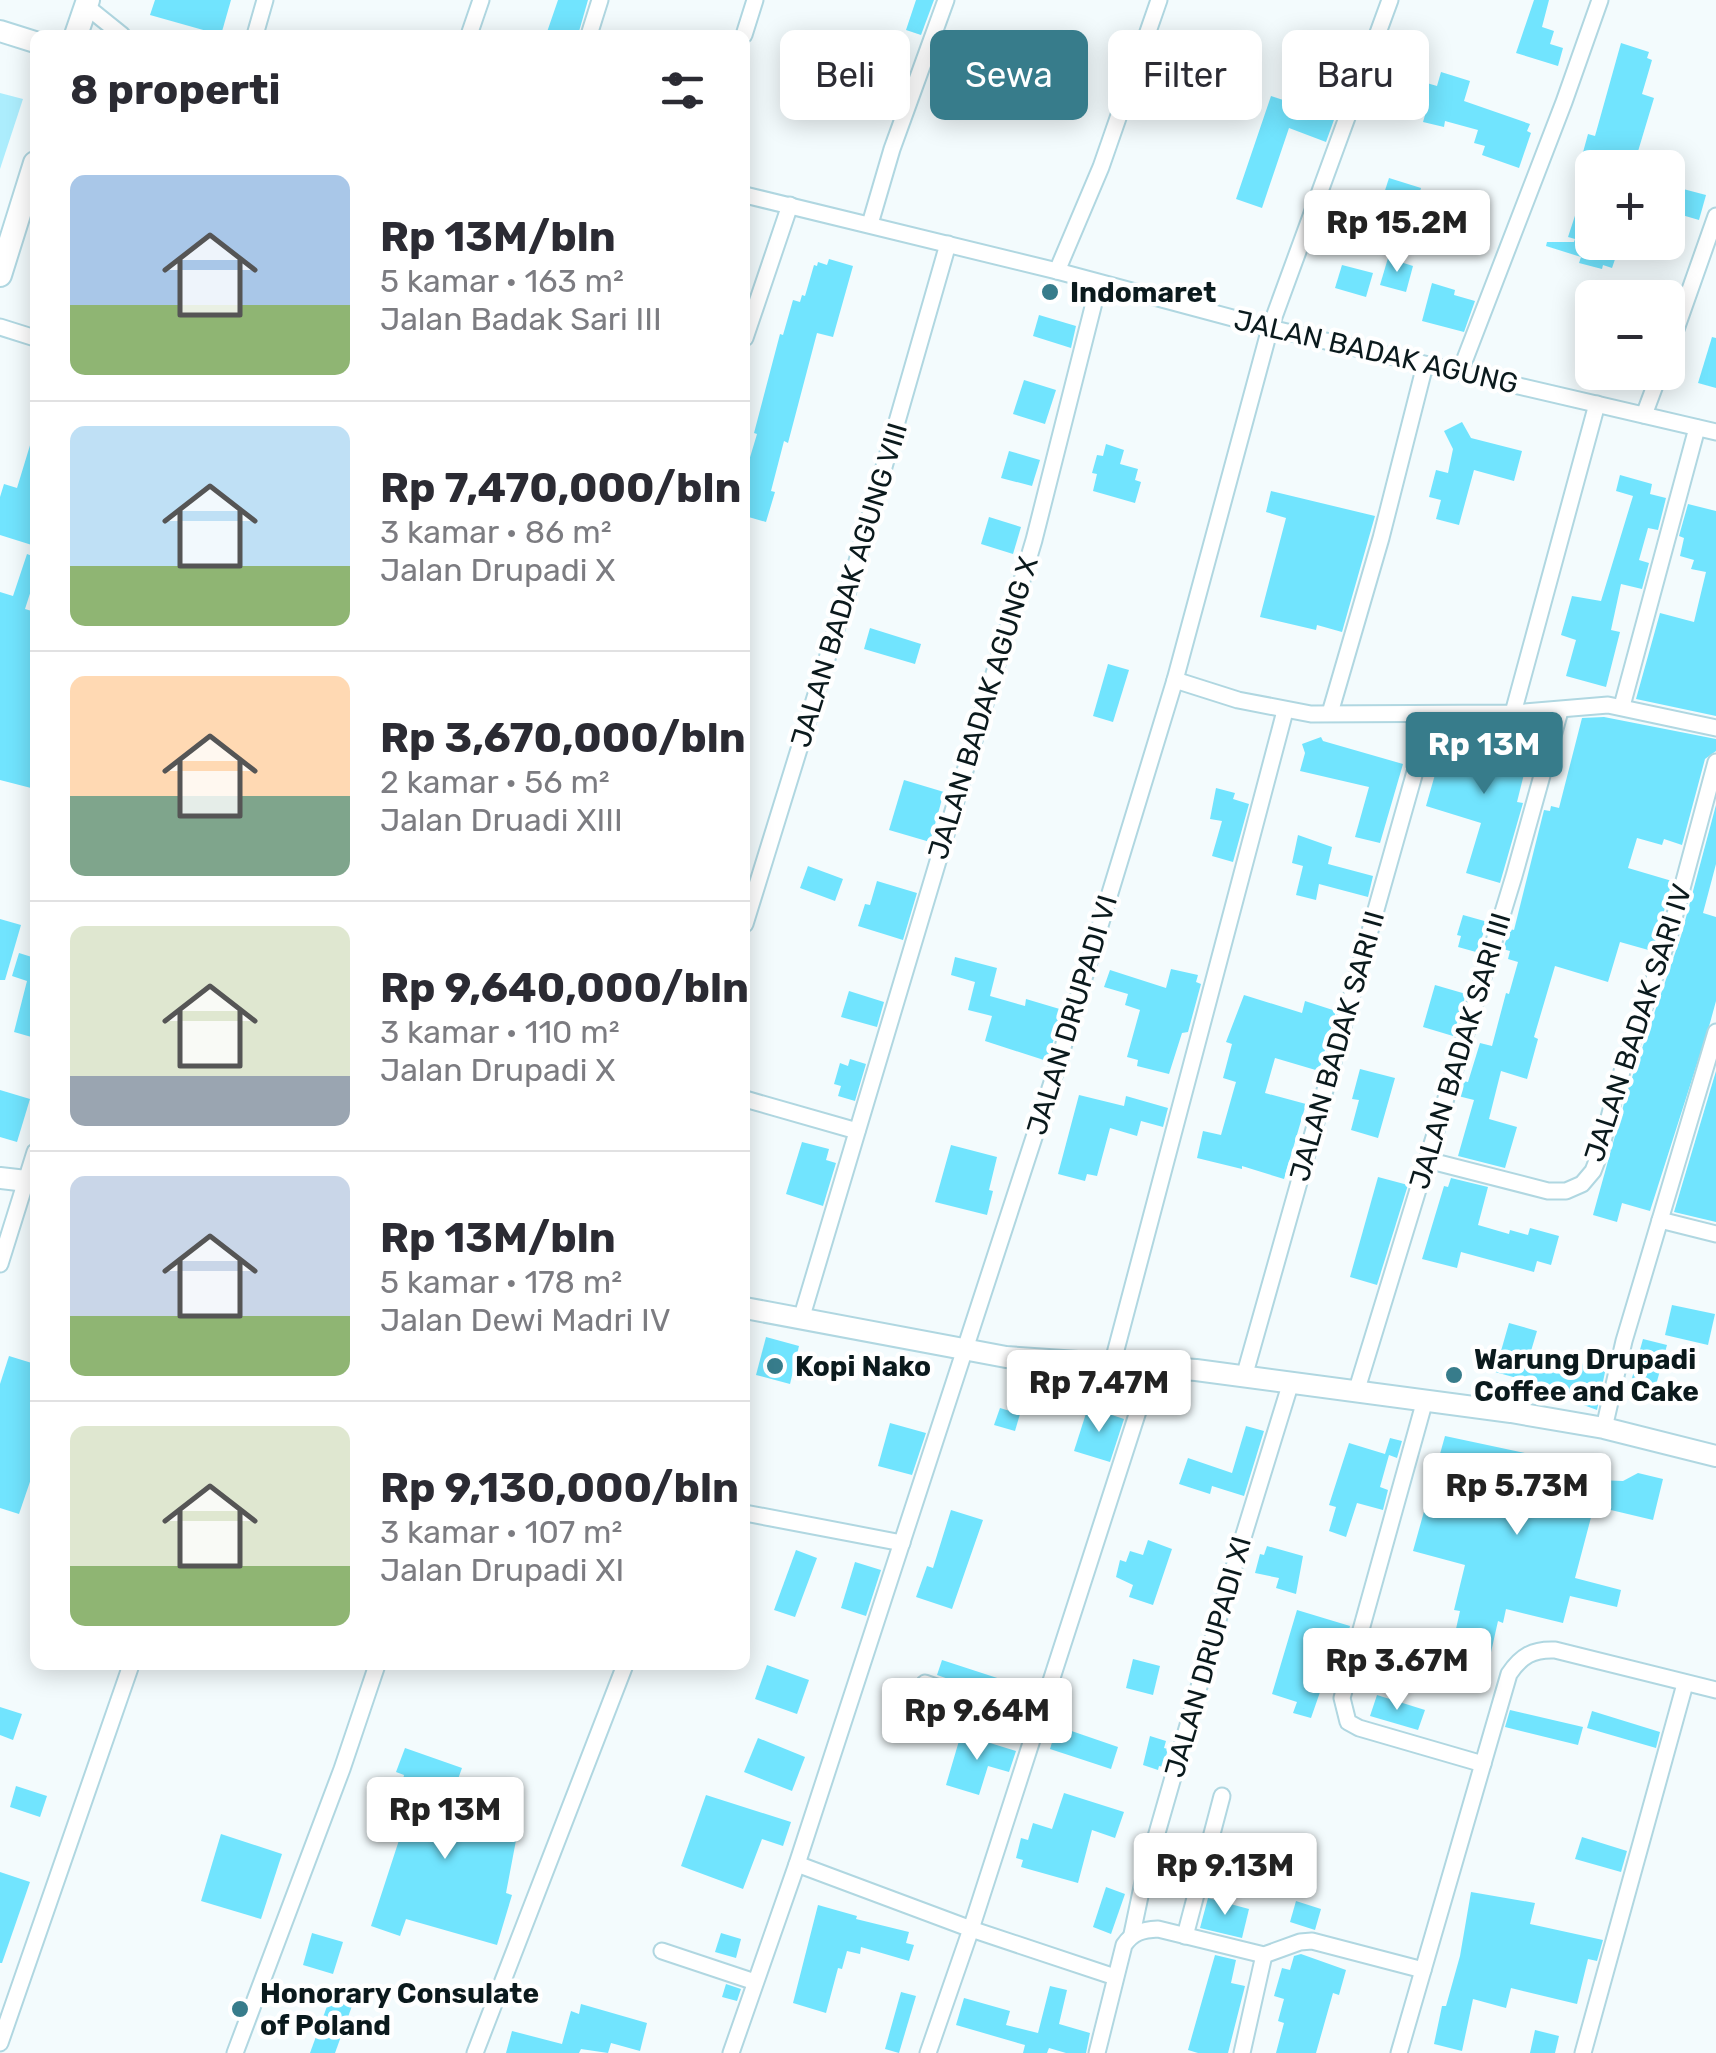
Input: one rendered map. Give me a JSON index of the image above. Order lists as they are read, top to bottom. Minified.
{"streets":{"street":["JALAN BADAK AGUNG","JALAN BADAK AGUNG VIII","JALAN BADAK AGUNG X","JALAN DRUPADI VI","JALAN BADAK SARI IV","JALAN BADAK SARI II","JALAN BADAK SARI III","JALAN DRUPADI XI"]},"crossings":[["JALAN BADAK AGUNG","JALAN BADAK AGUNG VIII"],["JALAN BADAK AGUNG","JALAN BADAK AGUNG X"],["JALAN BADAK AGUNG","JALAN DRUPADI VI"],["JALAN BADAK SARI IV","JALAN BADAK SARI III"]],"places":["Indomaret","Kopi Nako","Warung Drupadi Coffee and Cake","Honorary Consulate of Poland"],"page":{"chip":["Beli","Sewa","Filter","Baru"],"heading":"8 properti","map_buttons":["+","−"],"list":[{"name":"Rp 13M/bln","note":"5 kamar · 163 m² · Jalan Badak Sari III"},{"name":"Rp 7,470,000/bln","note":"3 kamar · 86 m² · Jalan Drupadi X"},{"name":"Rp 3,670,000/bln","note":"2 kamar · 56 m² · Jalan Druadi XIII"},{"name":"Rp 9,640,000/bln","note":"3 kamar · 110 m² · Jalan Drupadi X"},{"name":"Rp 13M/bln","note":"5 kamar · 178 m² · Jalan Dewi Madri IV"},{"name":"Rp 9,130,000/bln","note":"3 kamar · 107 m² · Jalan Drupadi XI"}],"price":["Rp 15.2M","Rp 13M","Rp 7.47M","Rp 5.73M","Rp 3.67M","Rp 9.64M","Rp 13M","Rp 9.13M"]}}
